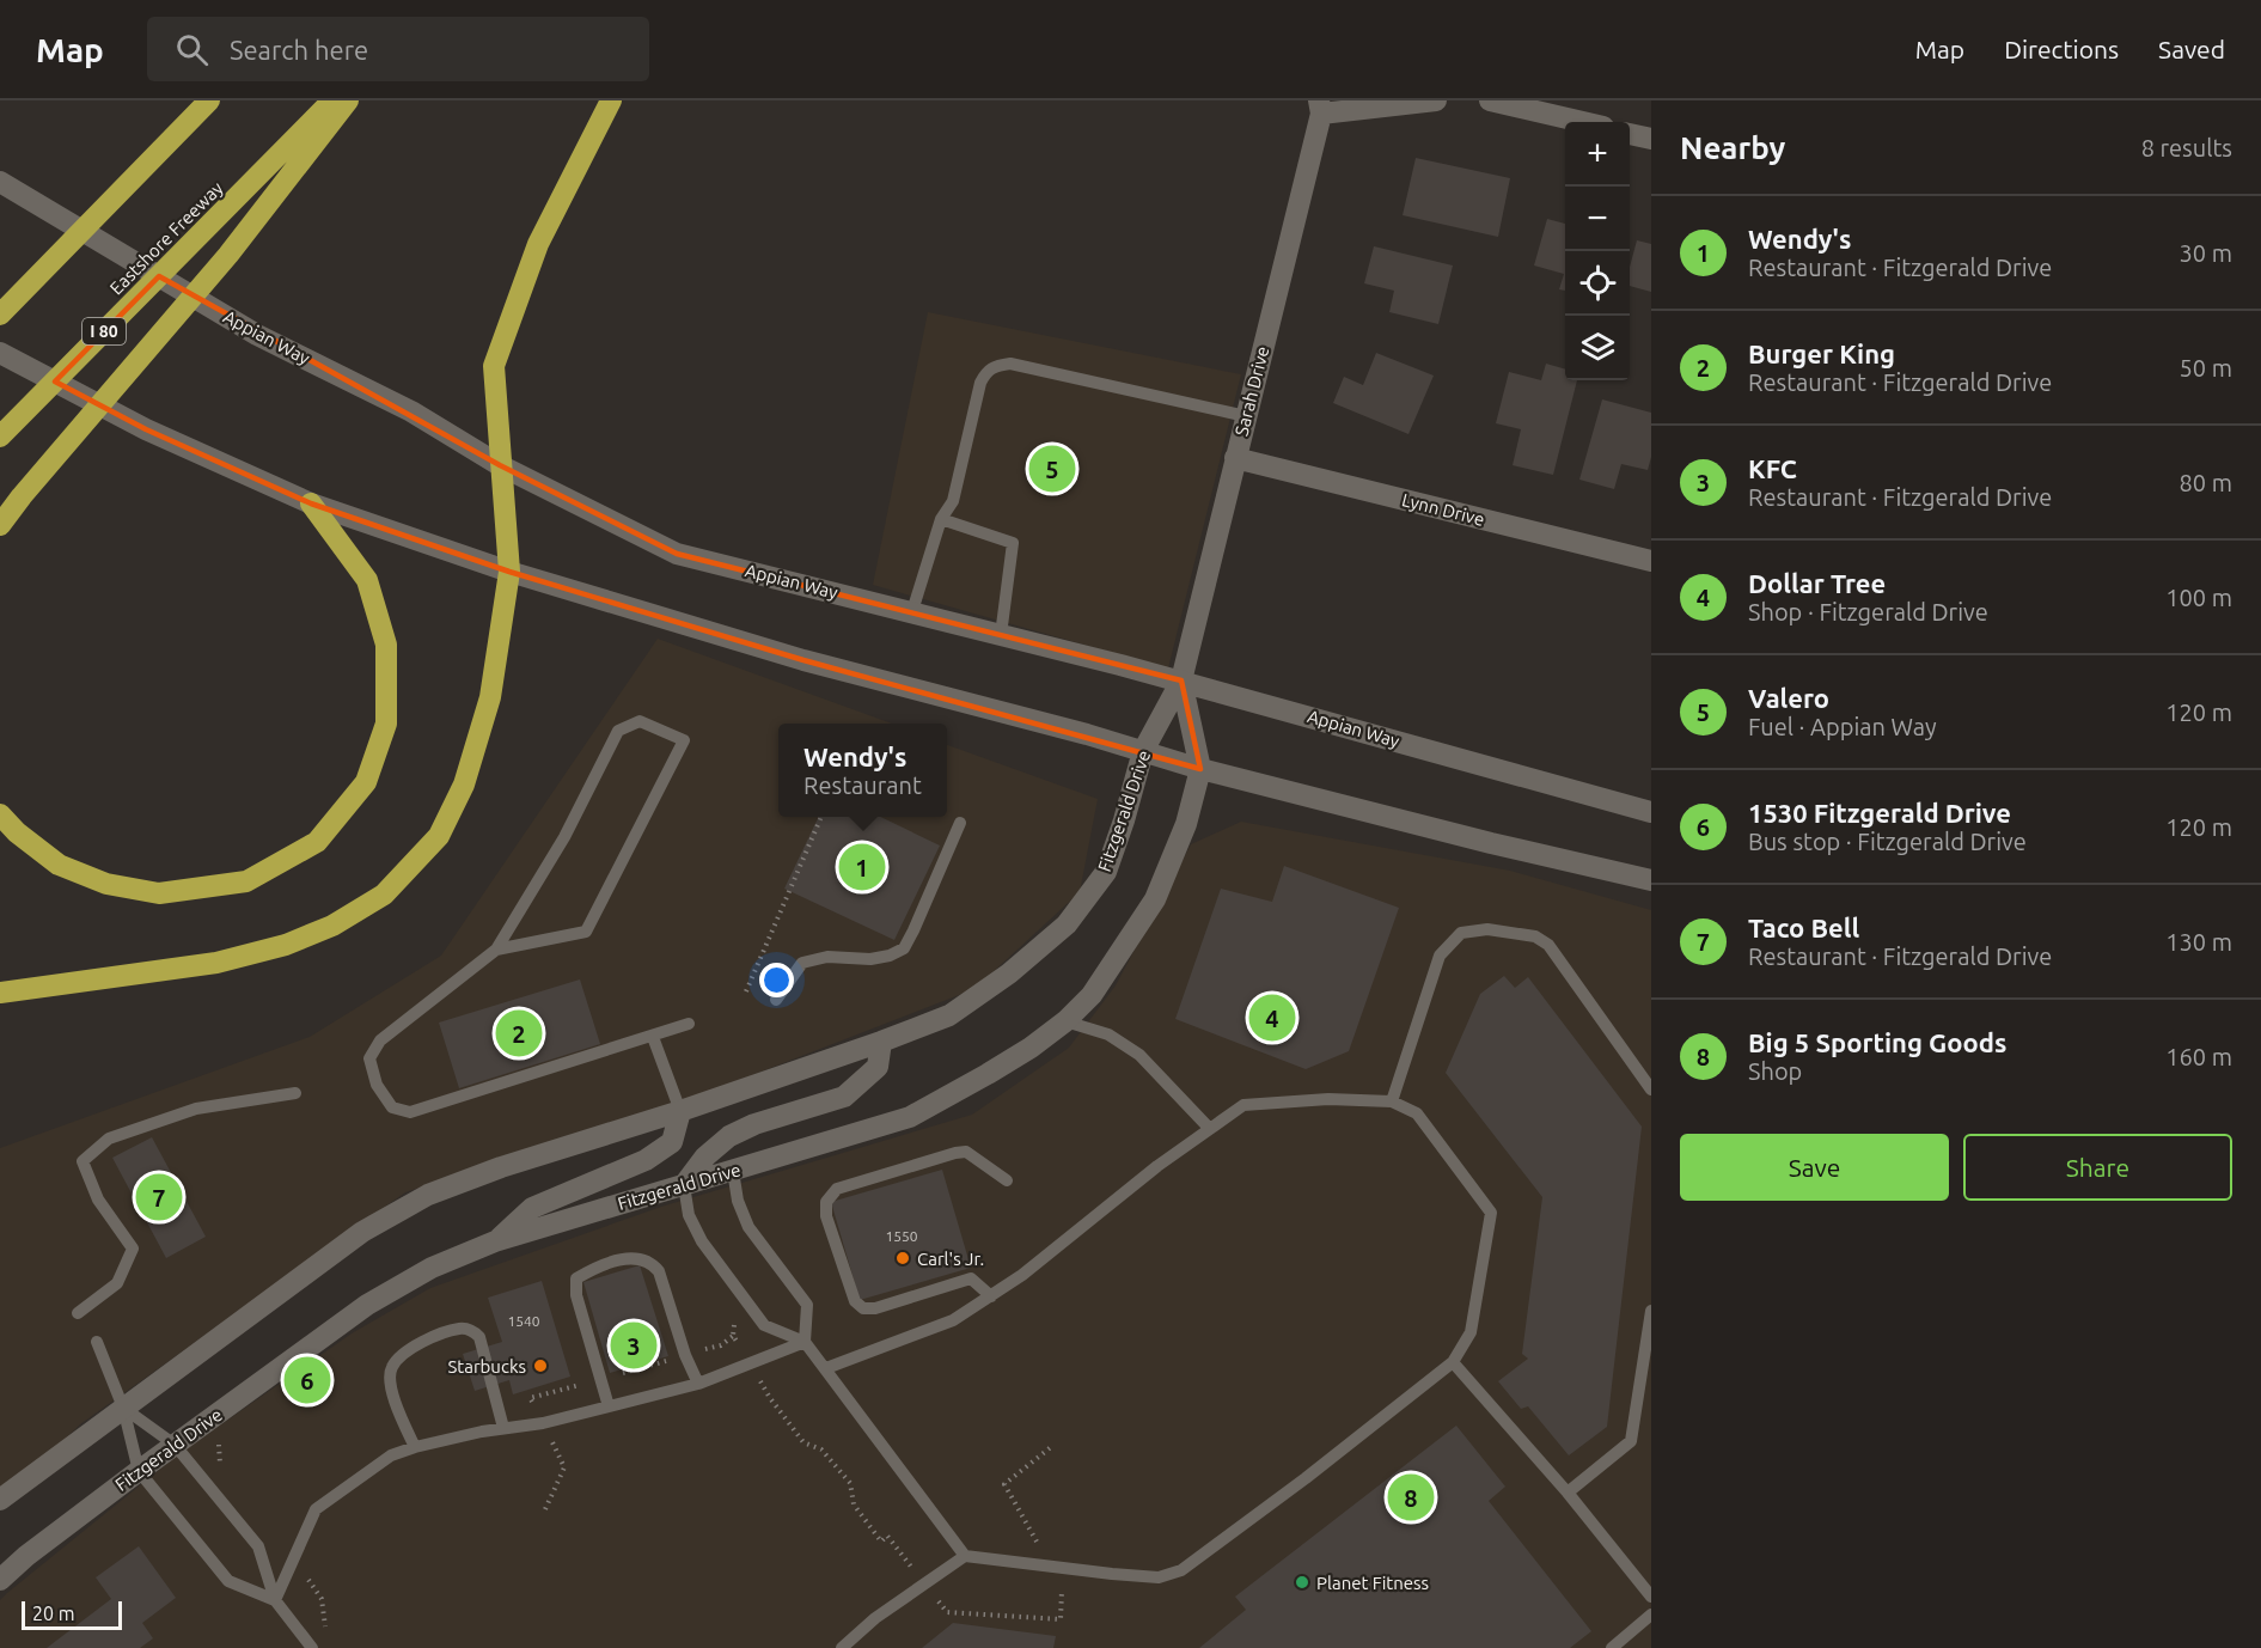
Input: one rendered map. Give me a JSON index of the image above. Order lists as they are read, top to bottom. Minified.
{"streets":{"highway":["Eastshore Freeway","I 80"],"main road":["Appian Way","Sarah Drive","Lynn Drive","Fitzgerald Drive"]},"crossings":[["Appian Way","Sarah Drive"],["Appian Way","Fitzgerald Drive"],["Sarah Drive","Lynn Drive"],["Sarah Drive","Fitzgerald Drive"]],"places":["Carl's Jr.","Starbucks","Planet Fitness"],"house_numbers":["1550","1540"],"scale_bar":"20 m","page":{"header":"Map","search":"Search here","nav":["Map","Directions","Saved"],"heading":["Nearby","8 results"],"map_buttons":["+","−"],"list":[{"mark":"1","name":"Wendy's","note":"Restaurant · Fitzgerald Drive","value":"30 m"},{"mark":"2","name":"Burger King","note":"Restaurant · Fitzgerald Drive","value":"50 m"},{"mark":"3","name":"KFC","note":"Restaurant · Fitzgerald Drive","value":"80 m"},{"mark":"4","name":"Dollar Tree","note":"Shop · Fitzgerald Drive","value":"100 m"},{"mark":"5","name":"Valero","note":"Fuel · Appian Way","value":"120 m"},{"mark":"6","name":"1530 Fitzgerald Drive","note":"Bus stop · Fitzgerald Drive","value":"120 m"},{"mark":"7","name":"Taco Bell","note":"Restaurant · Fitzgerald Drive","value":"130 m"},{"mark":"8","name":"Big 5 Sporting Goods","note":"Shop","value":"160 m"}],"pins":["5","1","4","2","7","3","6","8"],"popup":["Wendy's","Restaurant"],"buttons":["Save","Share"],"scale":"20 m"}}
